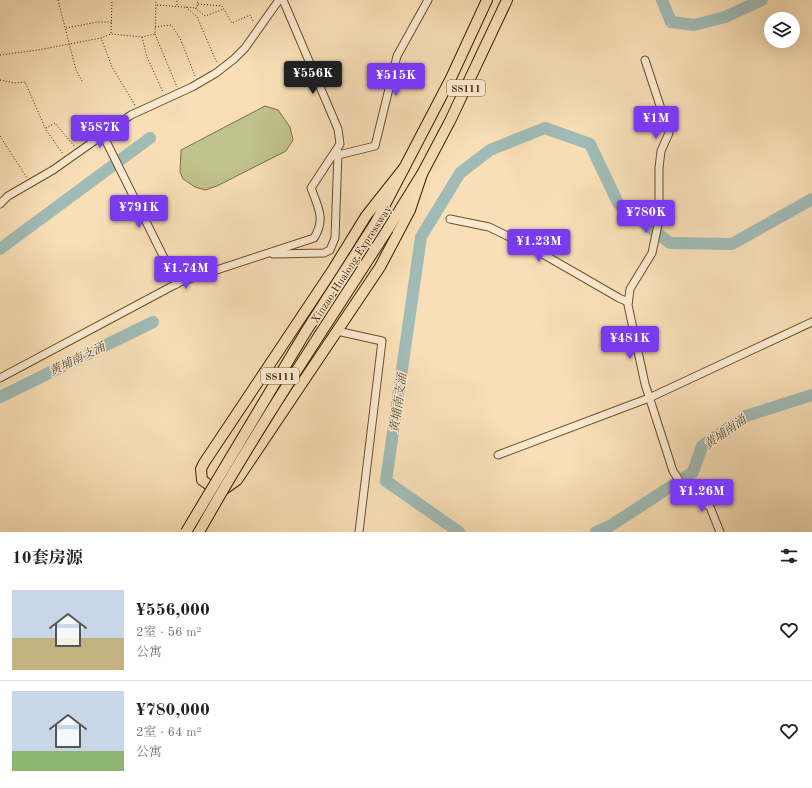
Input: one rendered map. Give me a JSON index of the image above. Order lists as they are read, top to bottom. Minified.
{"streets":{"highway":["S8111","Xinzao-Hualong Expressway"]},"water":["黄埔南支涌","黄埔南涌"],"page":{"price":["¥556K","¥515K","¥1M","¥587K","¥791K","¥780K","¥1.23M","¥1.74M","¥481K","¥1.26M"],"heading":"10套房源","list":[{"name":"¥556,000","note":"2室 · 56 m² · 公寓"},{"name":"¥780,000","note":"2室 · 64 m² · 公寓"}]}}
